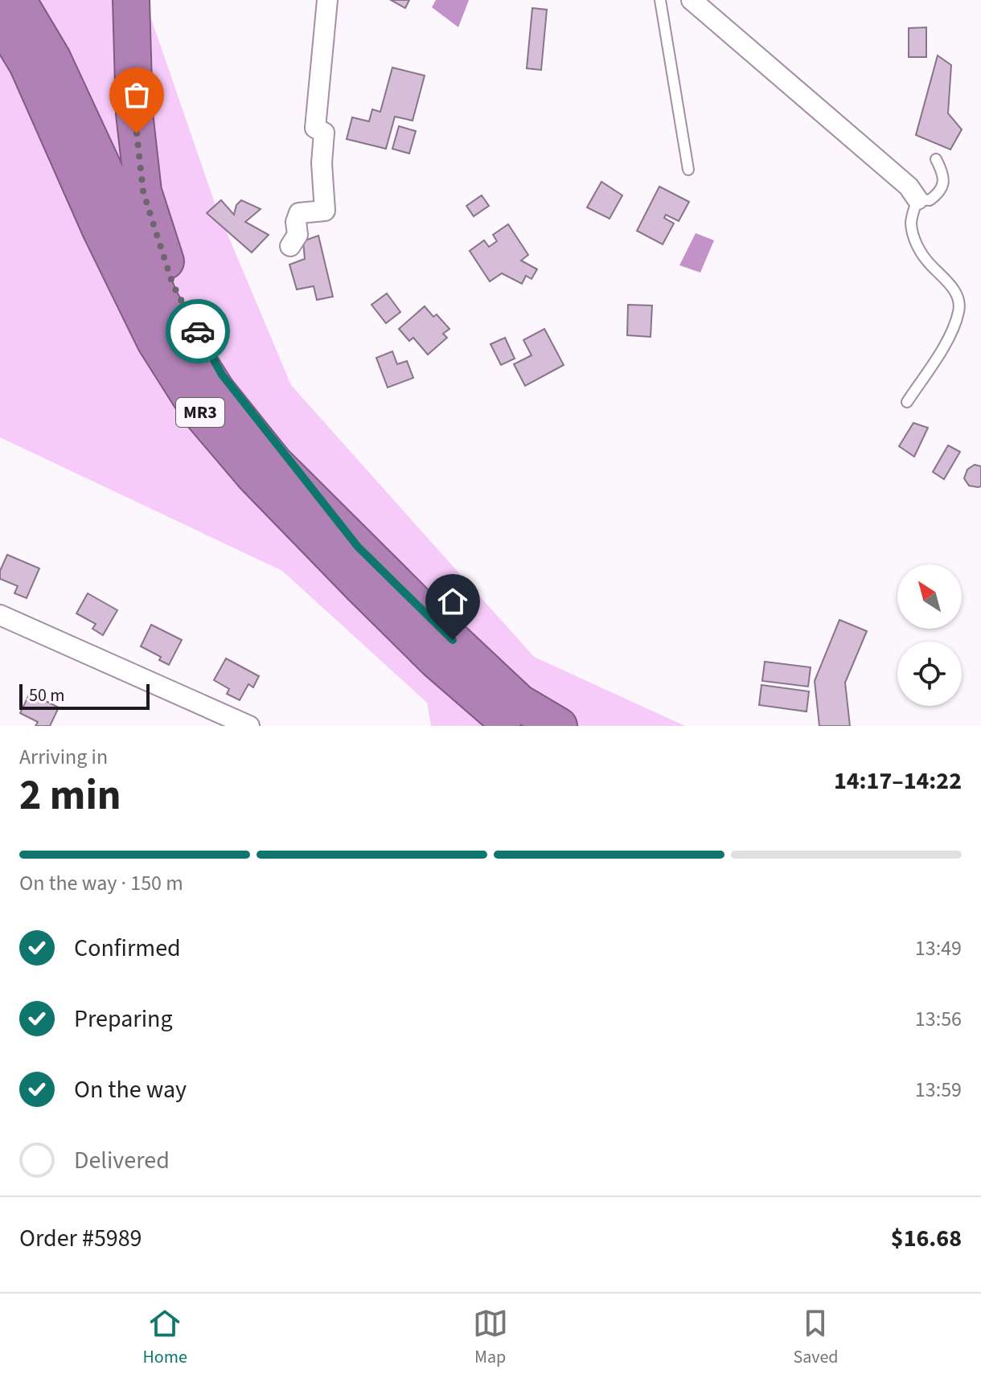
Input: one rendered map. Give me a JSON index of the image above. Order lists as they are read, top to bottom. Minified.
{"streets":{"highway":["MR3"]},"scale_bar":"50 m","north":"top left","page":{"scale":"50 m","heading":["2 min","Arriving in","14:17–14:22"],"panel":["Order #5989","$16.68"],"bar":"On the way · 150 m","list":[["Confirmed","13:49"],["Preparing","13:56"],["On the way","13:59"],"Delivered"],"tabs":["Home","Map","Saved"]}}
